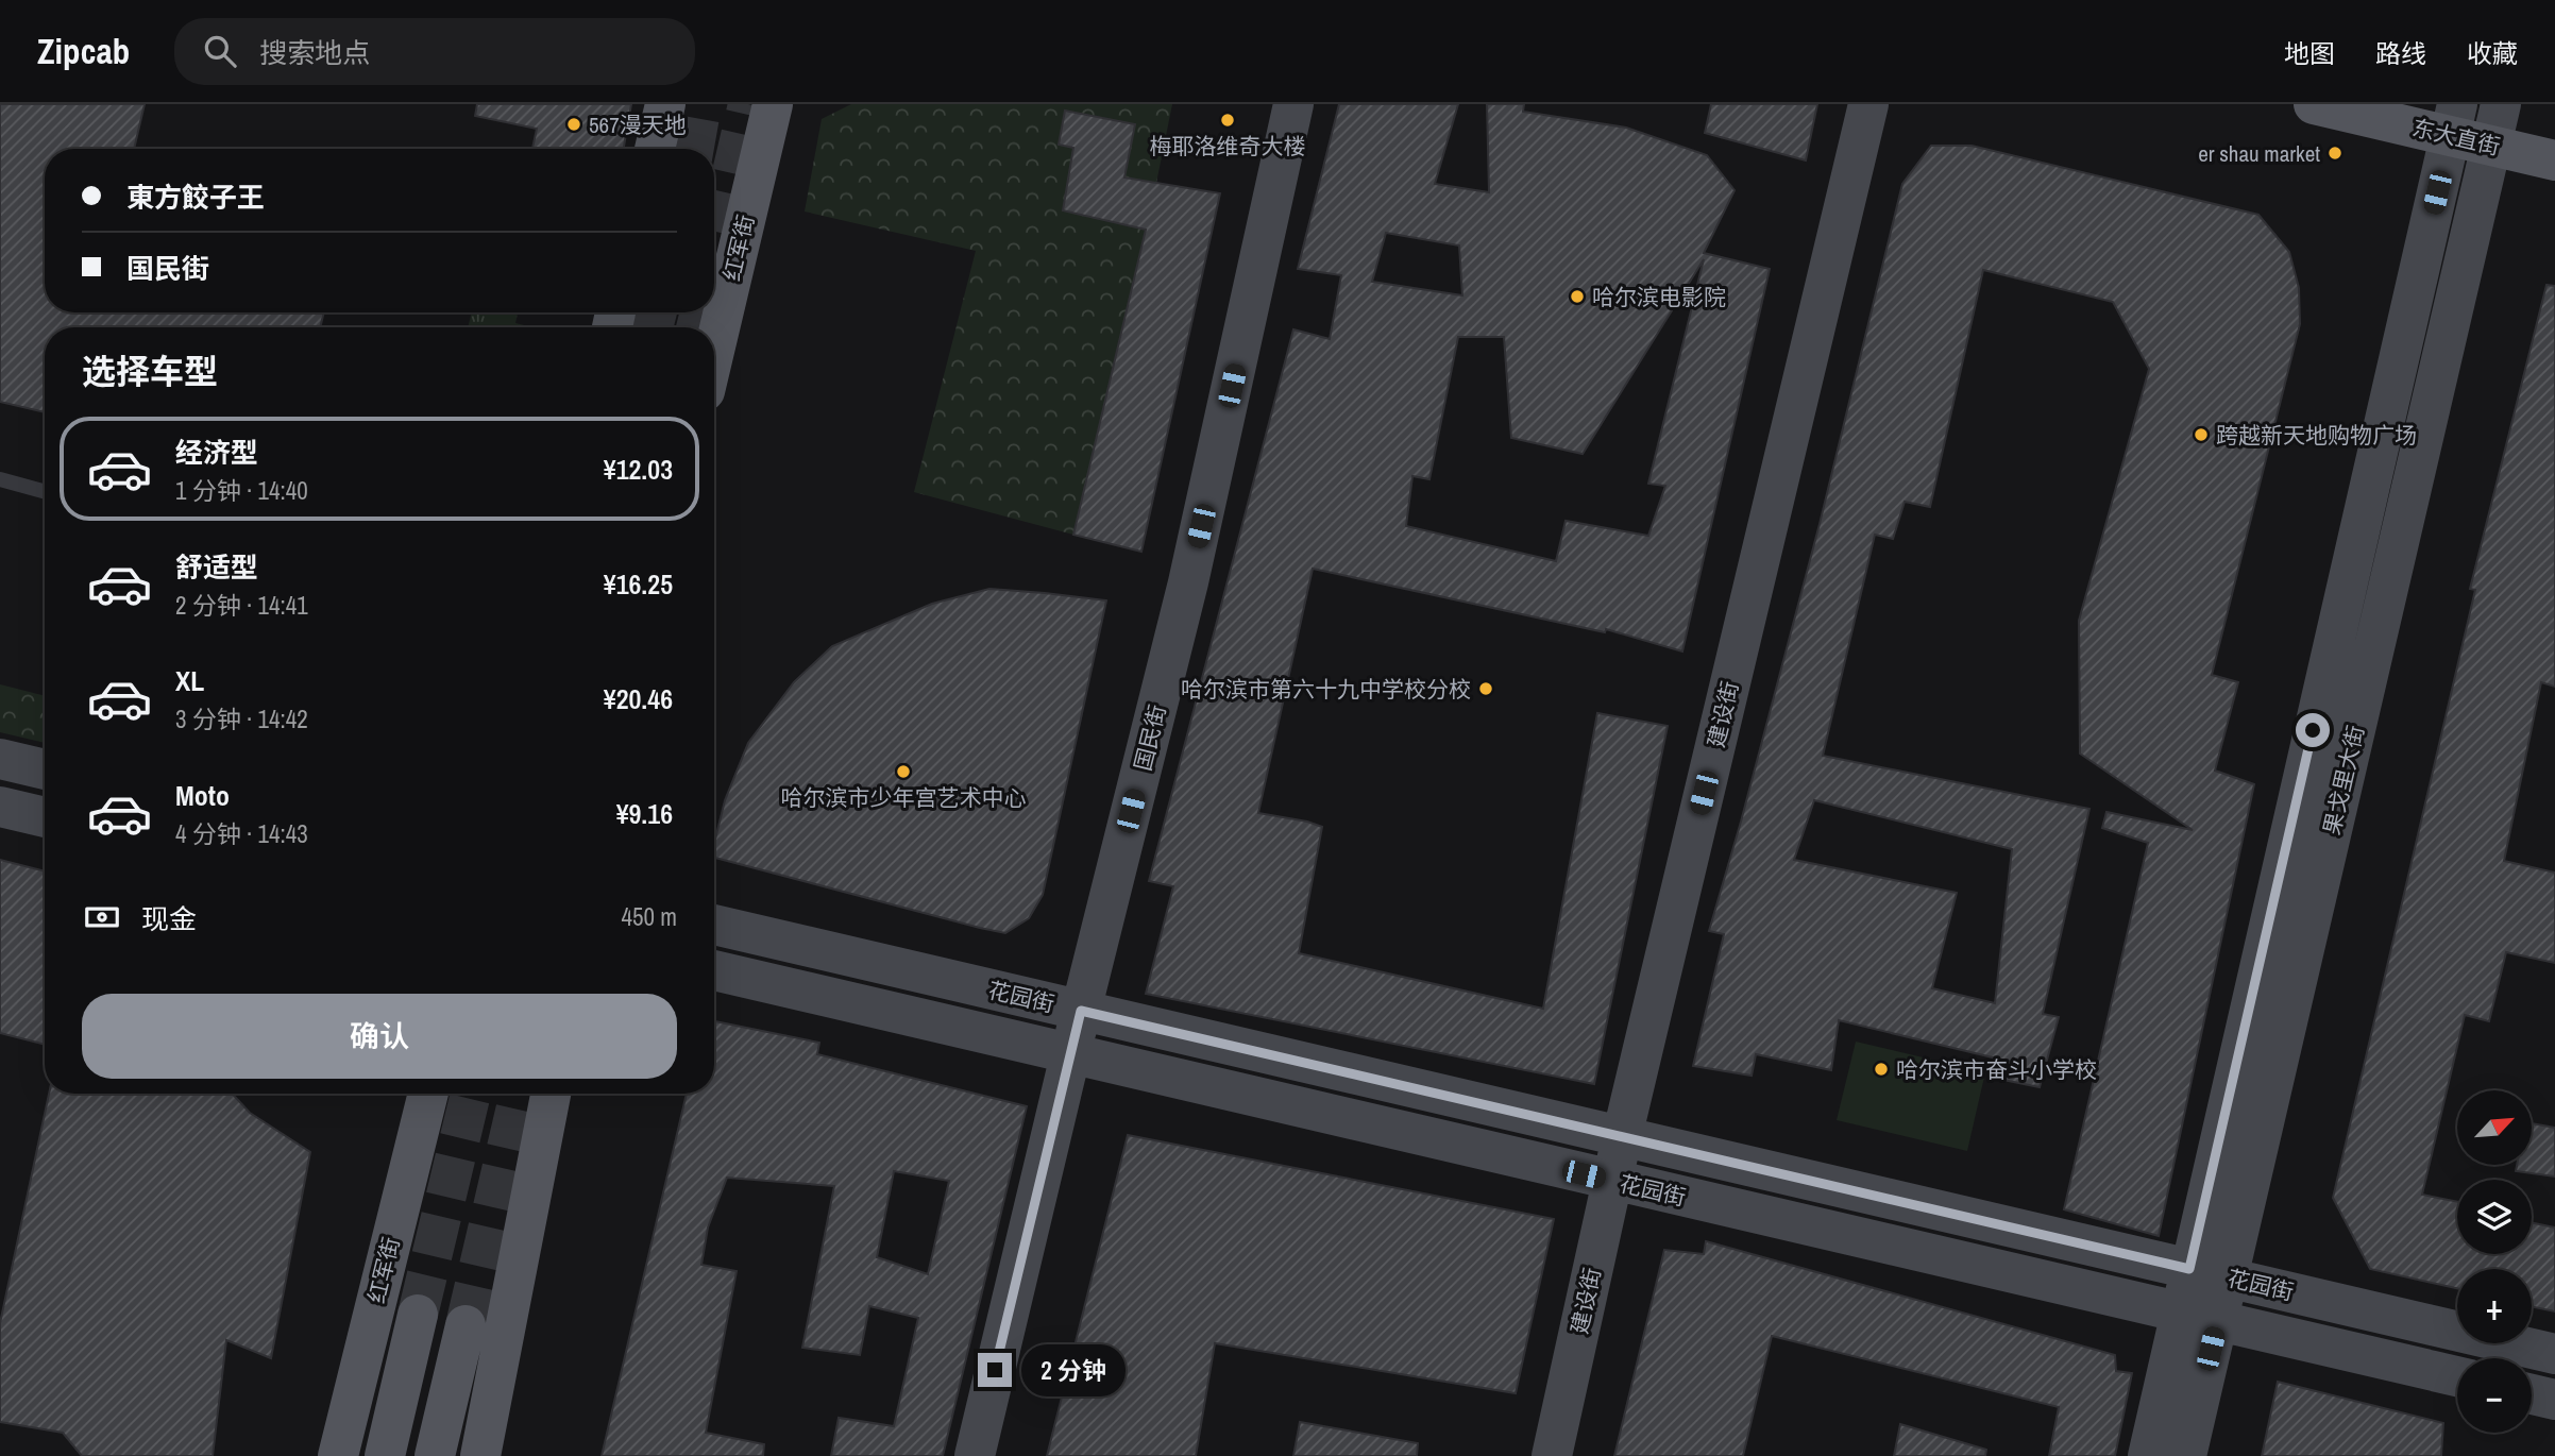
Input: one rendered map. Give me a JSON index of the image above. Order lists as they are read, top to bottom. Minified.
{"streets":{"main road":["东大直街","红军街","建设街","国民街","果戈里大街","花园街"]},"crossings":[["东大直街","果戈里大街"],["建设街","花园街"],["国民街","花园街"],["果戈里大街","花园街"]],"places":["梅耶洛维奇大楼","567漫天地","er shau market","哈尔滨电影院","跨越新天地购物广场","哈尔滨市第六十九中学校分校","哈尔滨市少年宫艺术中心","哈尔滨市奋斗小学校"],"north":"top right","page":{"header":"Zipcab","search":"搜索地点","nav":["地图","路线","收藏"],"banner":["東方餃子王","国民街"],"heading":"选择车型","list":[{"name":"经济型","note":"1 分钟 · 14:40","value":"¥12.03"},{"name":"舒适型","note":"2 分钟 · 14:41","value":"¥16.25"},{"name":"XL","note":"3 分钟 · 14:42","value":"¥20.46"},{"name":"Moto","note":"4 分钟 · 14:43","value":"¥9.16"}],"pay":["现金","450 m"],"buttons":"确认","map_buttons":["+","−"],"bubble":"2 分钟"}}
